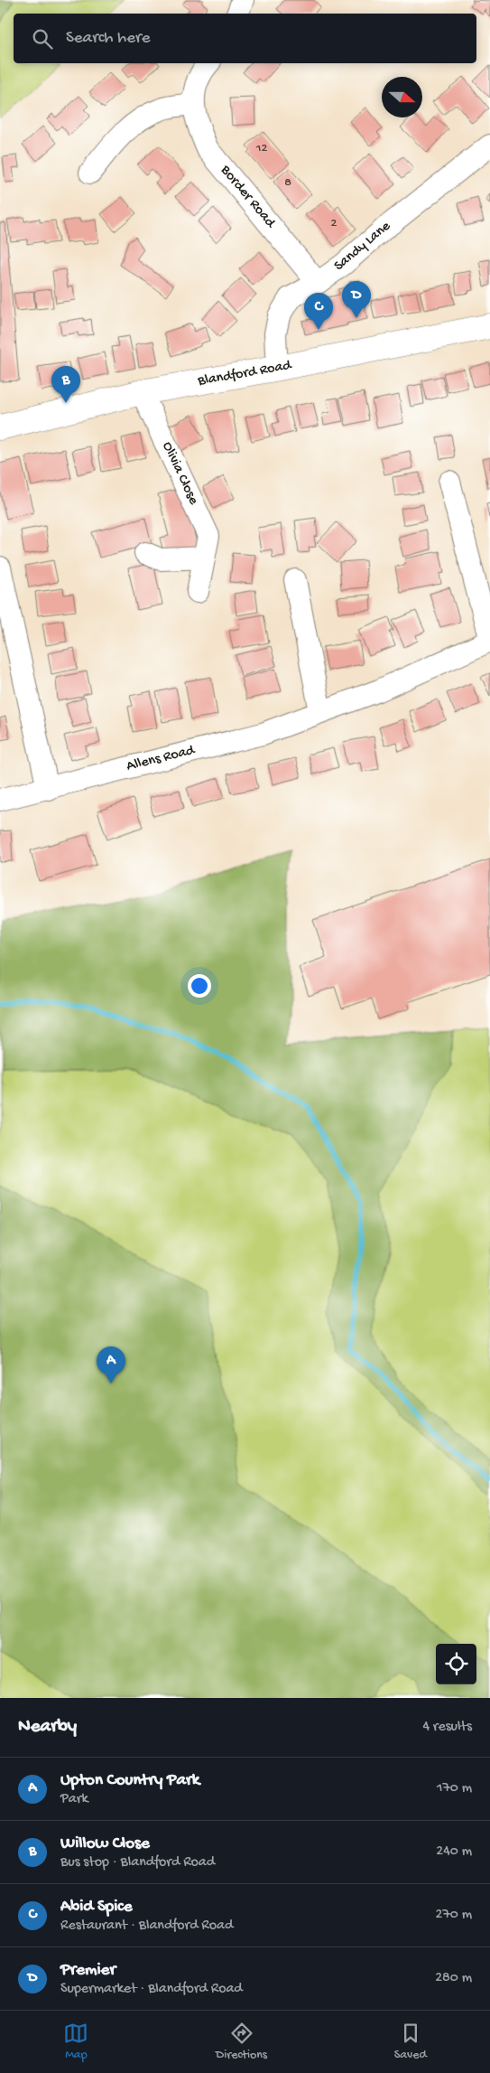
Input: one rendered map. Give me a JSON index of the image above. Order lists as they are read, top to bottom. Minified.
{"streets":{"main road":["Blandford Road"],"street":["Border Road","Sandy Lane","Olivia Close","Allens Road"]},"crossings":[["Border Road","Sandy Lane"],["Sandy Lane","Blandford Road"],["Blandford Road","Olivia Close"]],"house_numbers":["12","8","2"],"north":"right","page":{"search":"Search here","pins":["D","C","B","A"],"heading":["Nearby","4 results"],"list":[{"mark":"A","name":"Upton Country Park","note":"Park","value":"170 m"},{"mark":"B","name":"Willow Close","note":"Bus stop · Blandford Road","value":"240 m"},{"mark":"C","name":"Abid Spice","note":"Restaurant · Blandford Road","value":"270 m"},{"mark":"D","name":"Premier","note":"Supermarket · Blandford Road","value":"280 m"}],"nav":["Map","Directions","Saved"]}}
